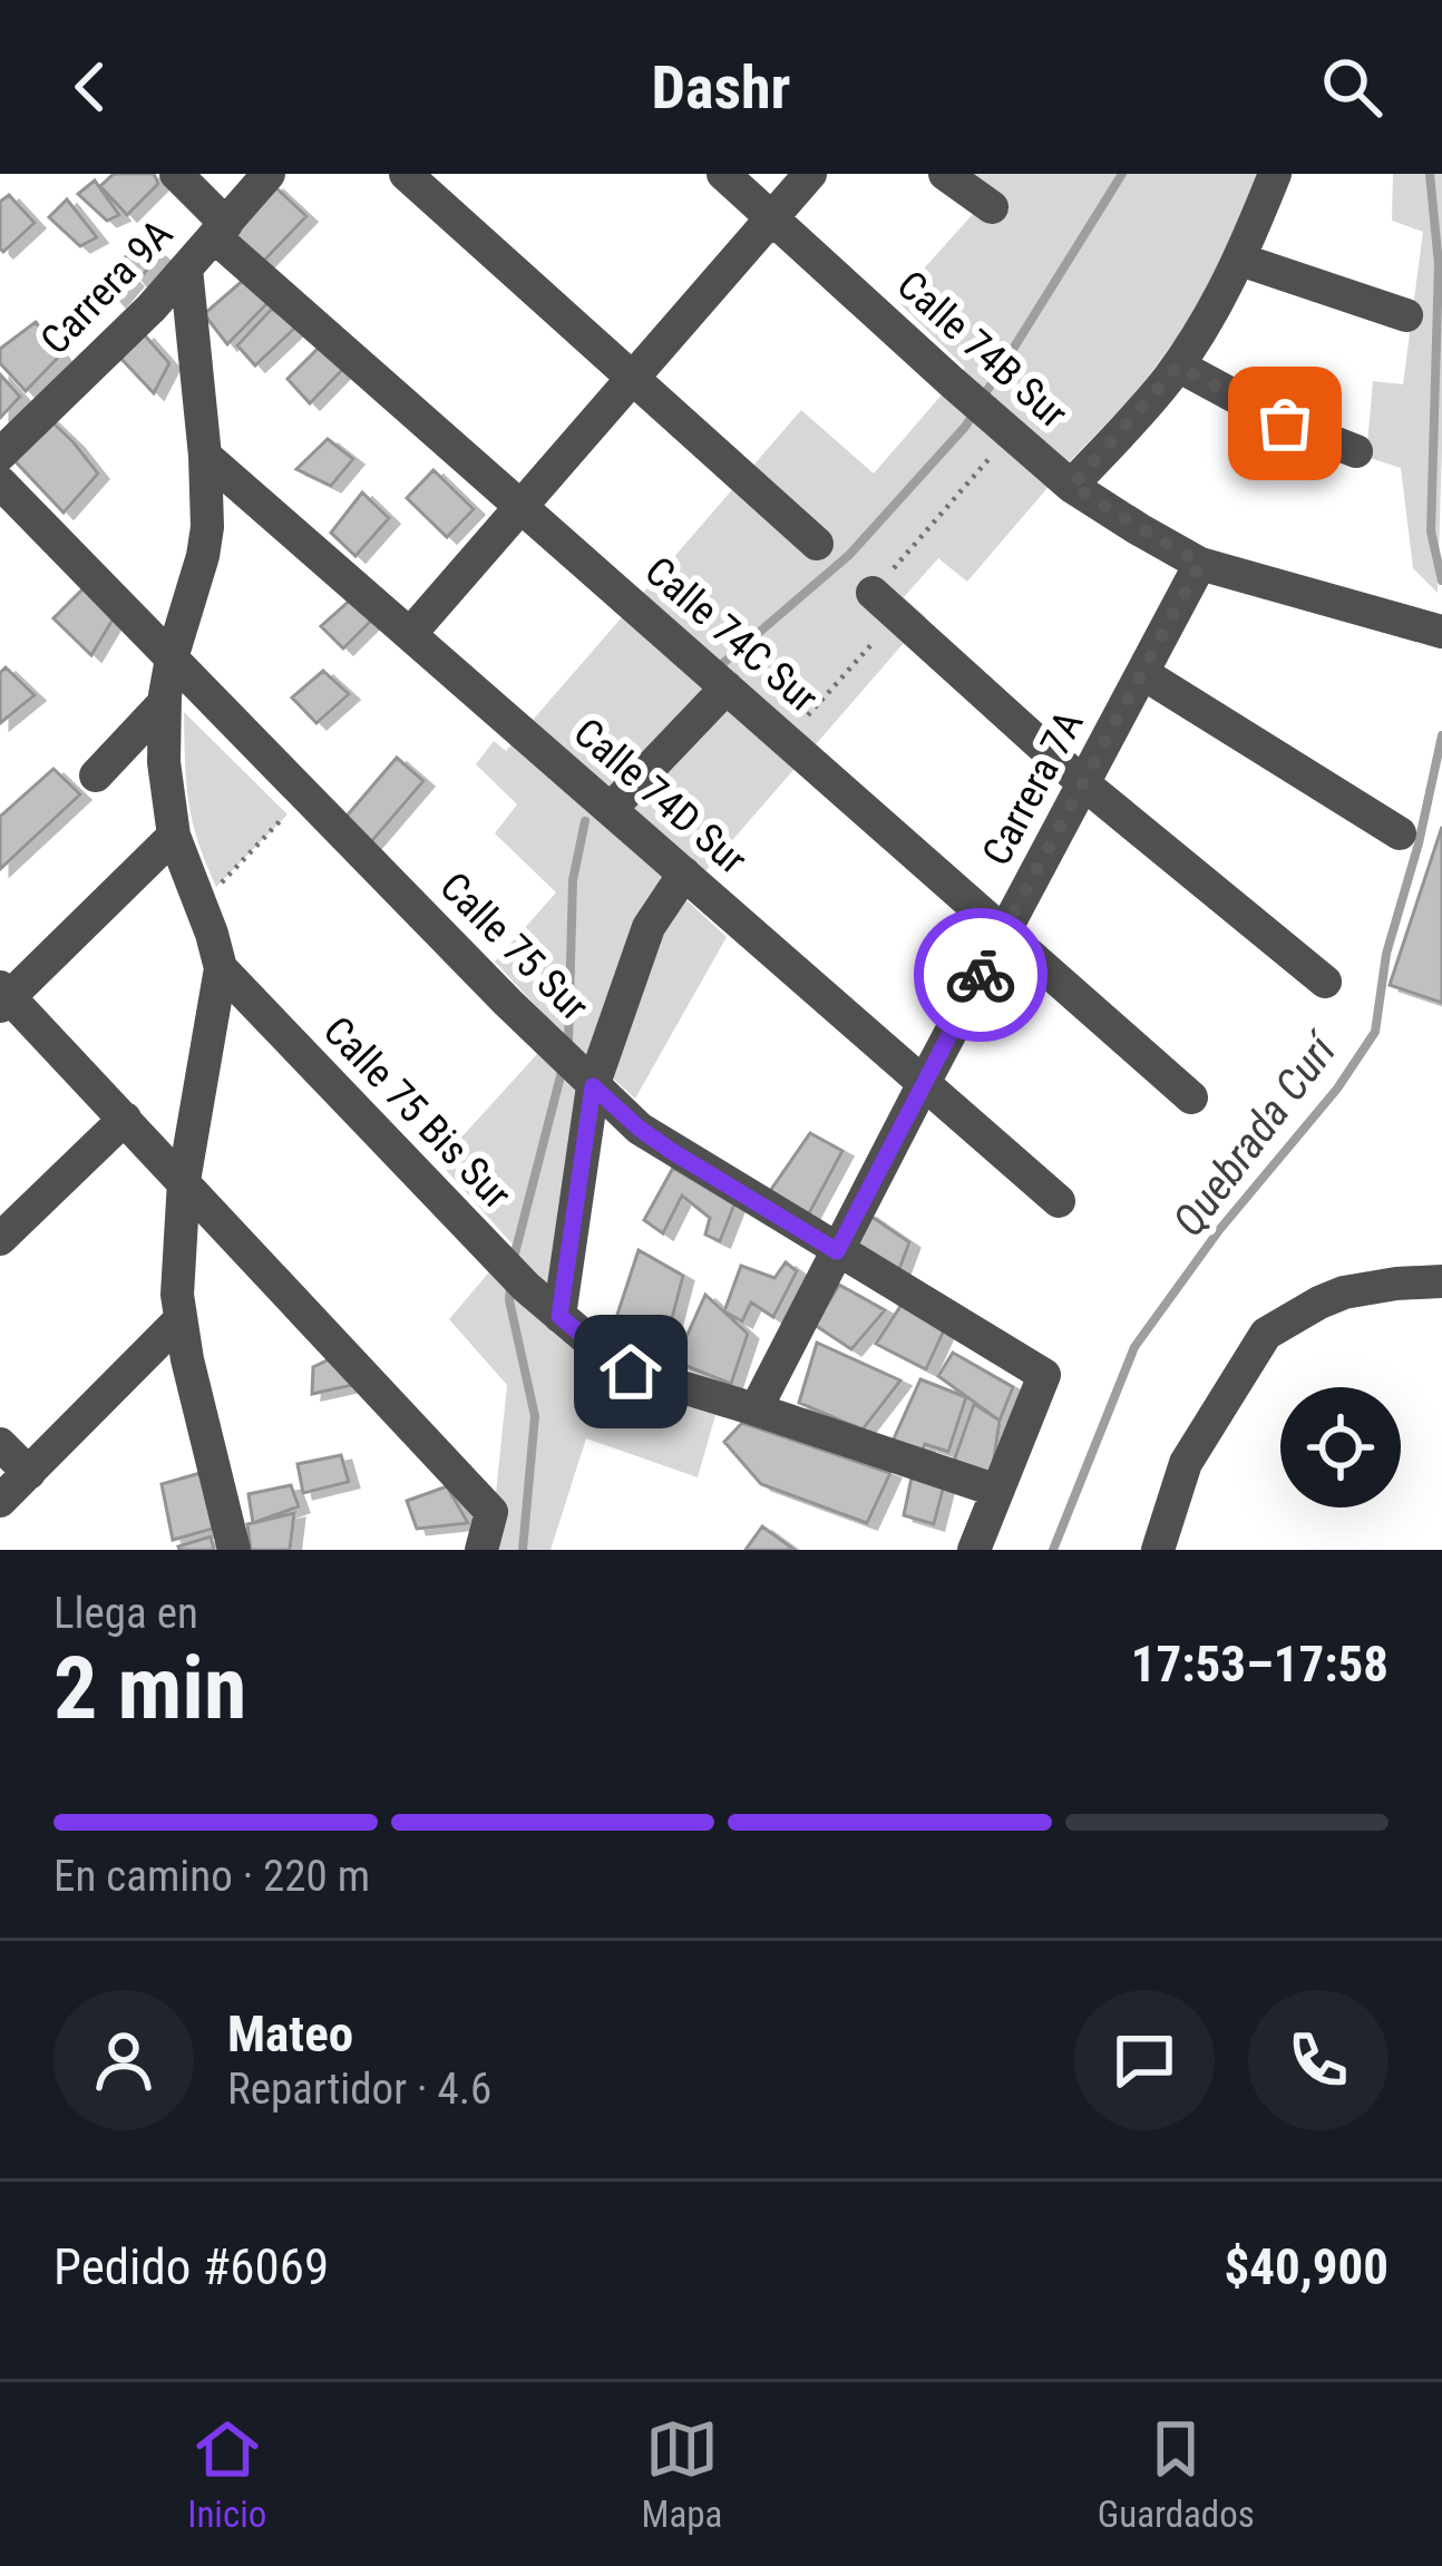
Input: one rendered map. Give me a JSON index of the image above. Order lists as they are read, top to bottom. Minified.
{"streets":{"street":["Carrera 9A","Calle 74B Sur","Calle 74C Sur","Carrera 7A","Calle 74D Sur","Calle 75 Sur","Calle 75 Bis Sur"]},"crossings":[["Carrera 9A","Calle 74C Sur"],["Calle 74B Sur","Carrera 7A"],["Calle 74C Sur","Carrera 7A"],["Carrera 7A","Calle 74D Sur"],["Carrera 7A","Calle 75 Sur"],["Carrera 7A","Calle 75 Bis Sur"],["Calle 75 Sur","Calle 75 Bis Sur"]],"water":["Quebrada Curí"],"page":{"header":"Dashr","heading":["2 min","Llega en","17:53–17:58"],"panel":["Mateo","Repartidor · 4.6","Pedido #6069","$40,900"],"bar":"En camino · 220 m","tabs":["Inicio","Mapa","Guardados"]}}
